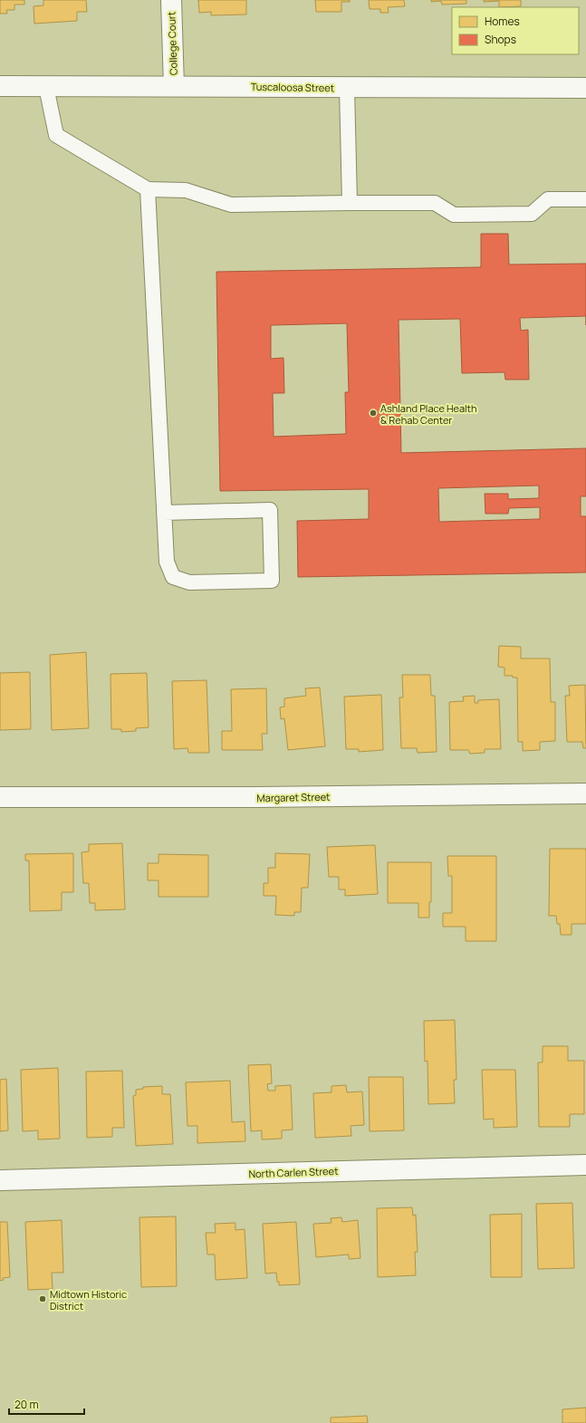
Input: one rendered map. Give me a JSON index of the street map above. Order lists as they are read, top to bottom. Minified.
{"streets":{"street":["College Court","Tuscaloosa Street","Margaret Street","North Carlen Street"]},"crossings":[["College Court","Tuscaloosa Street"]],"places":["Ashland Place Health & Rehab Center","Midtown Historic District"],"legend":["Homes","Shops"],"scale_bar":"20 m"}
